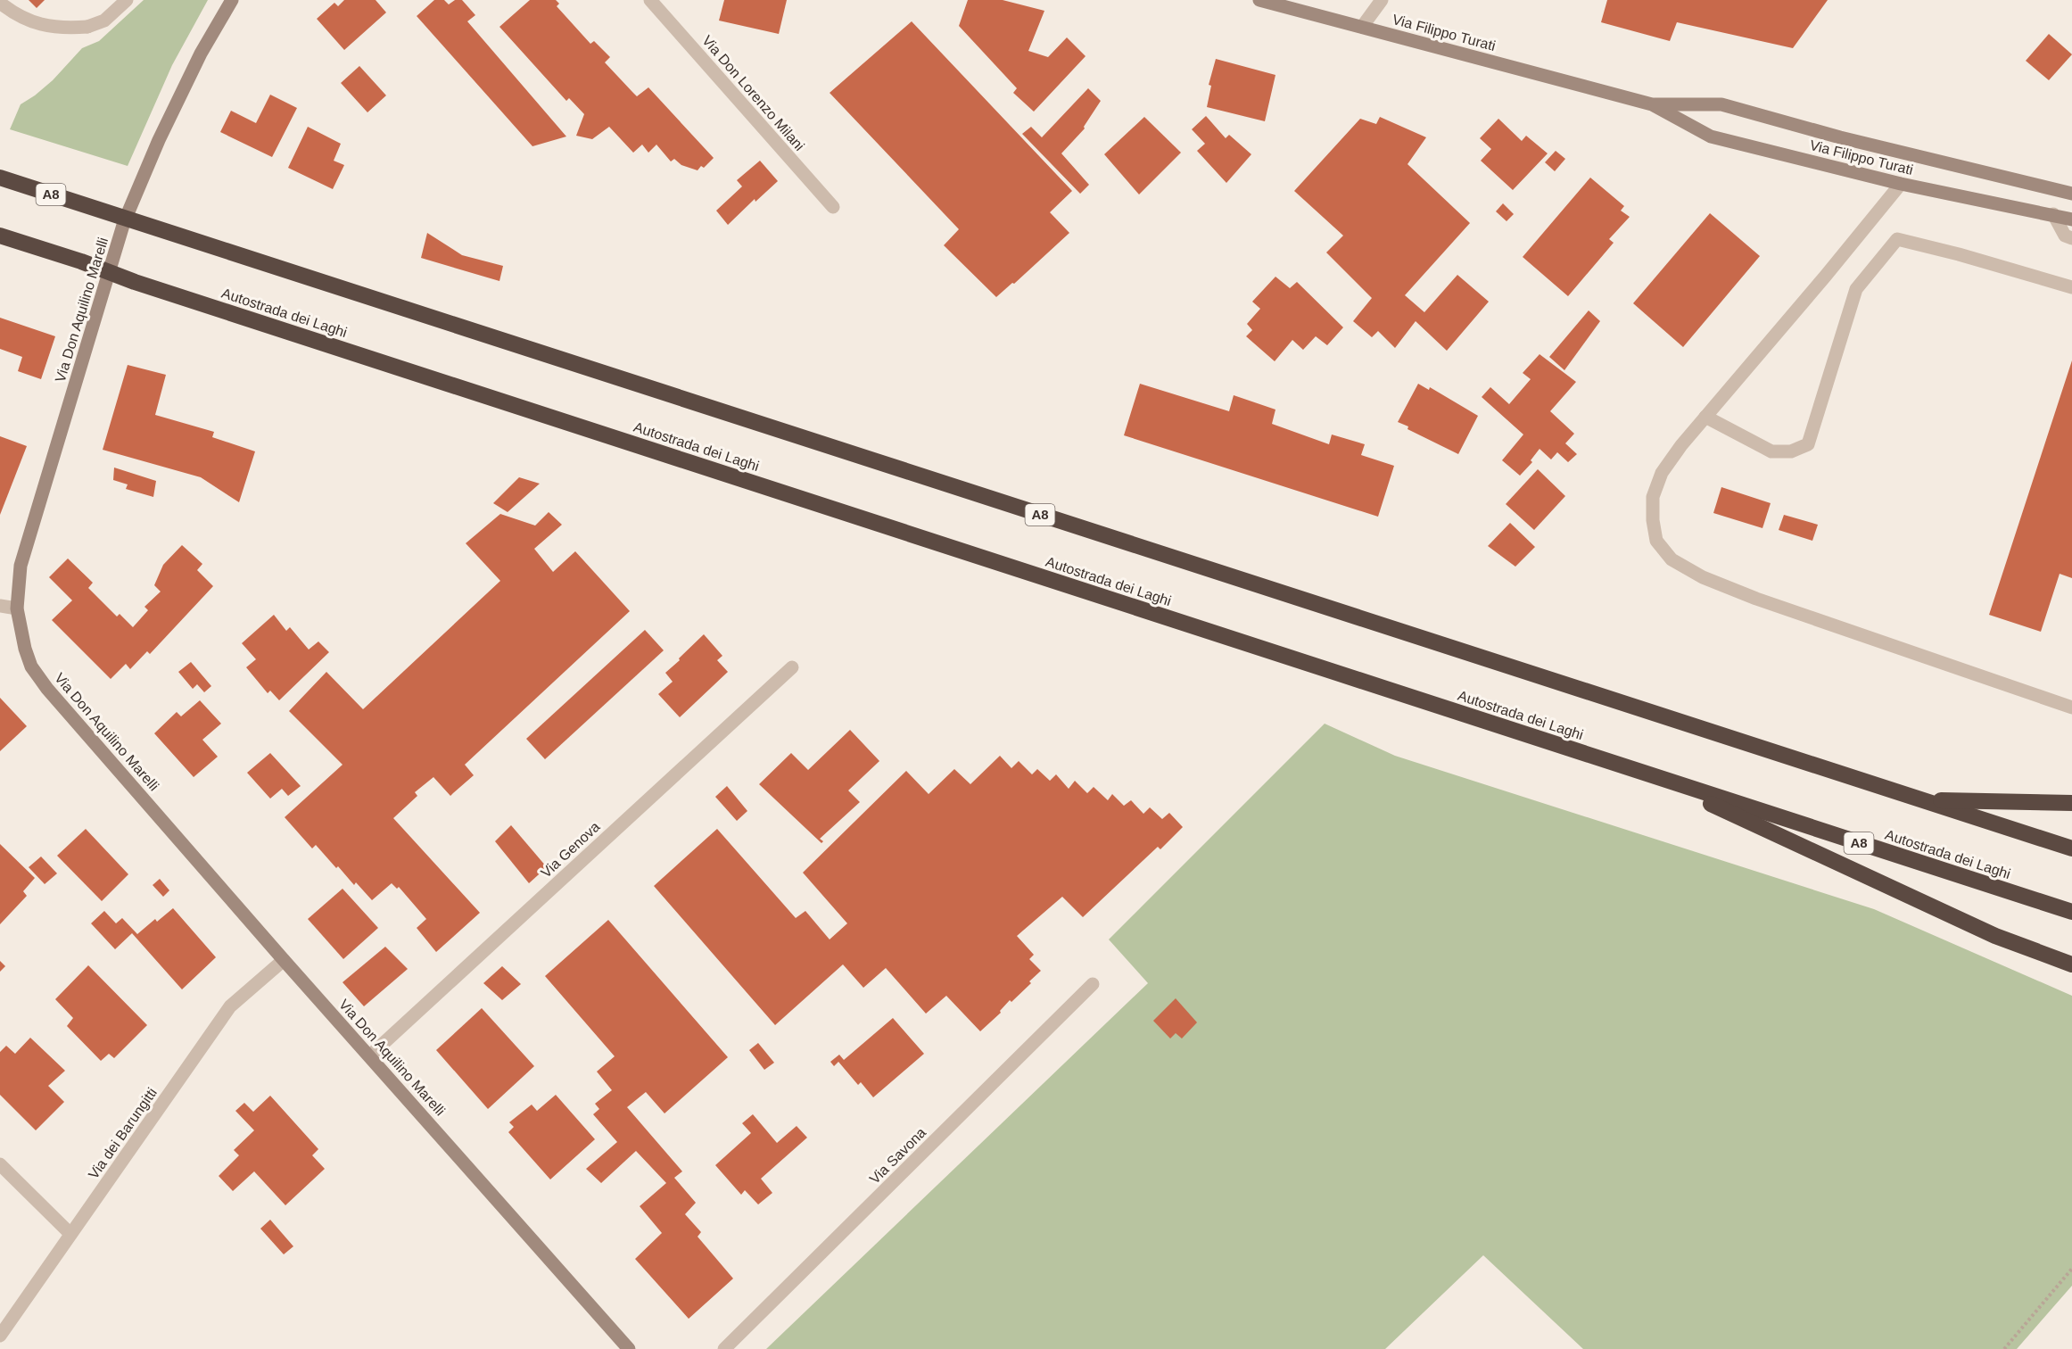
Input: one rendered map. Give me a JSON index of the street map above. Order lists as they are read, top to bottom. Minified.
{"streets":{"highway":["A8","Autostrada dei Laghi"],"street":["Via Filippo Turati","Via Don Lorenzo Milani","Via Don Aquilino Marelli","Via Genova","Via dei Barungitti","Via Savona"]},"crossings":[["Via Don Aquilino Marelli","Via Genova"],["Via Don Aquilino Marelli","Via dei Barungitti"]]}
